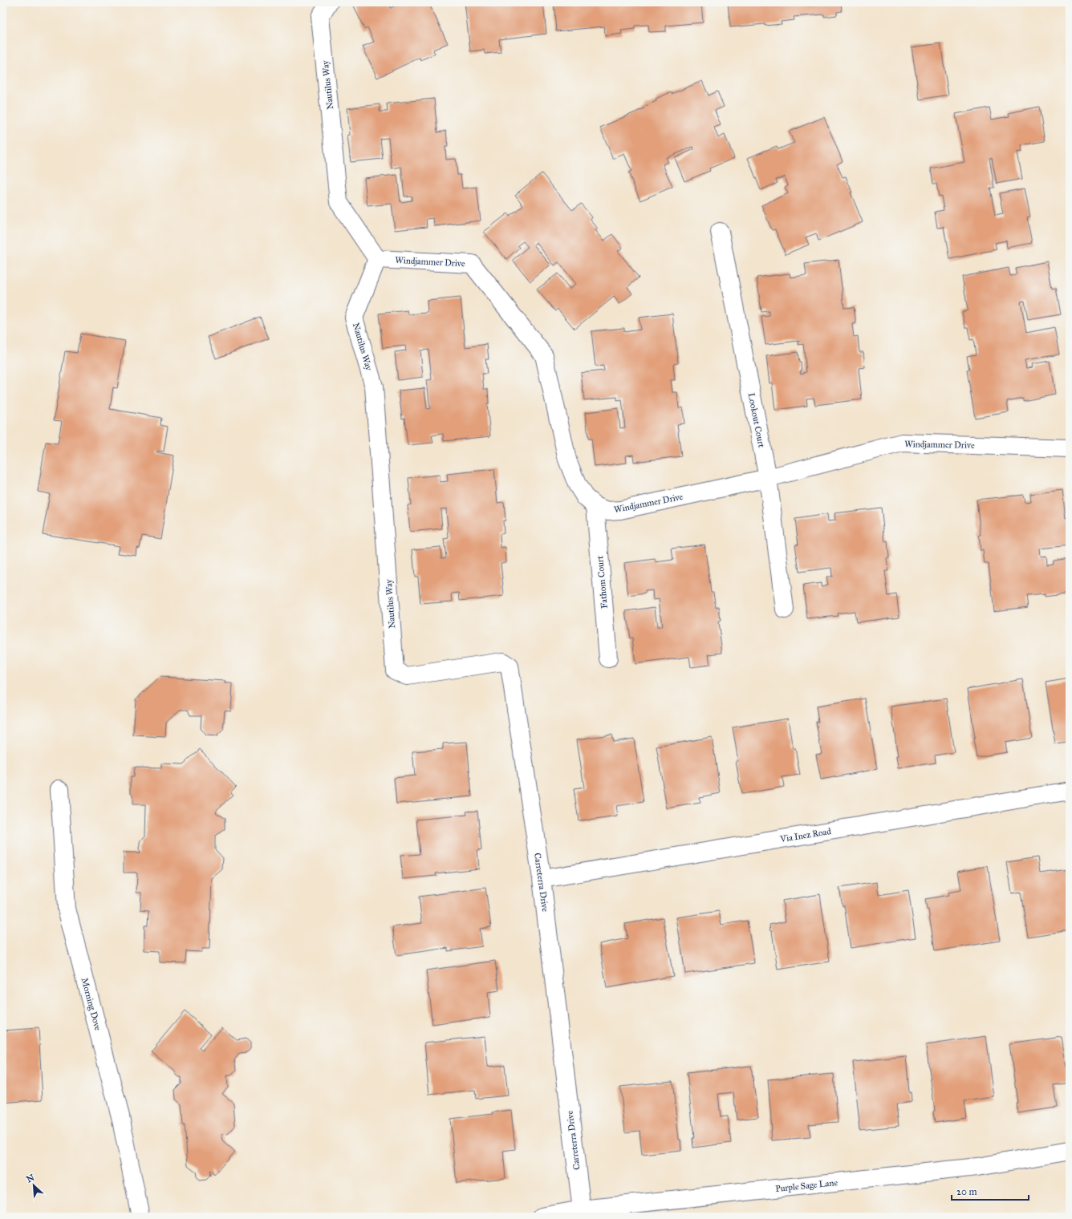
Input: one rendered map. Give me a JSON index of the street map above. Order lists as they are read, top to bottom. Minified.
{"streets":{"street":["Nautilus Way","Windjammer Drive","Lookout Court","Fathom Court","Via Inez Road","Carreterra Drive","Morning Dove","Purple Sage Lane"]},"crossings":[["Nautilus Way","Windjammer Drive"],["Nautilus Way","Carreterra Drive"],["Windjammer Drive","Lookout Court"],["Windjammer Drive","Fathom Court"],["Via Inez Road","Carreterra Drive"],["Carreterra Drive","Purple Sage Lane"]],"scale_bar":"20 m","north":"top left"}
